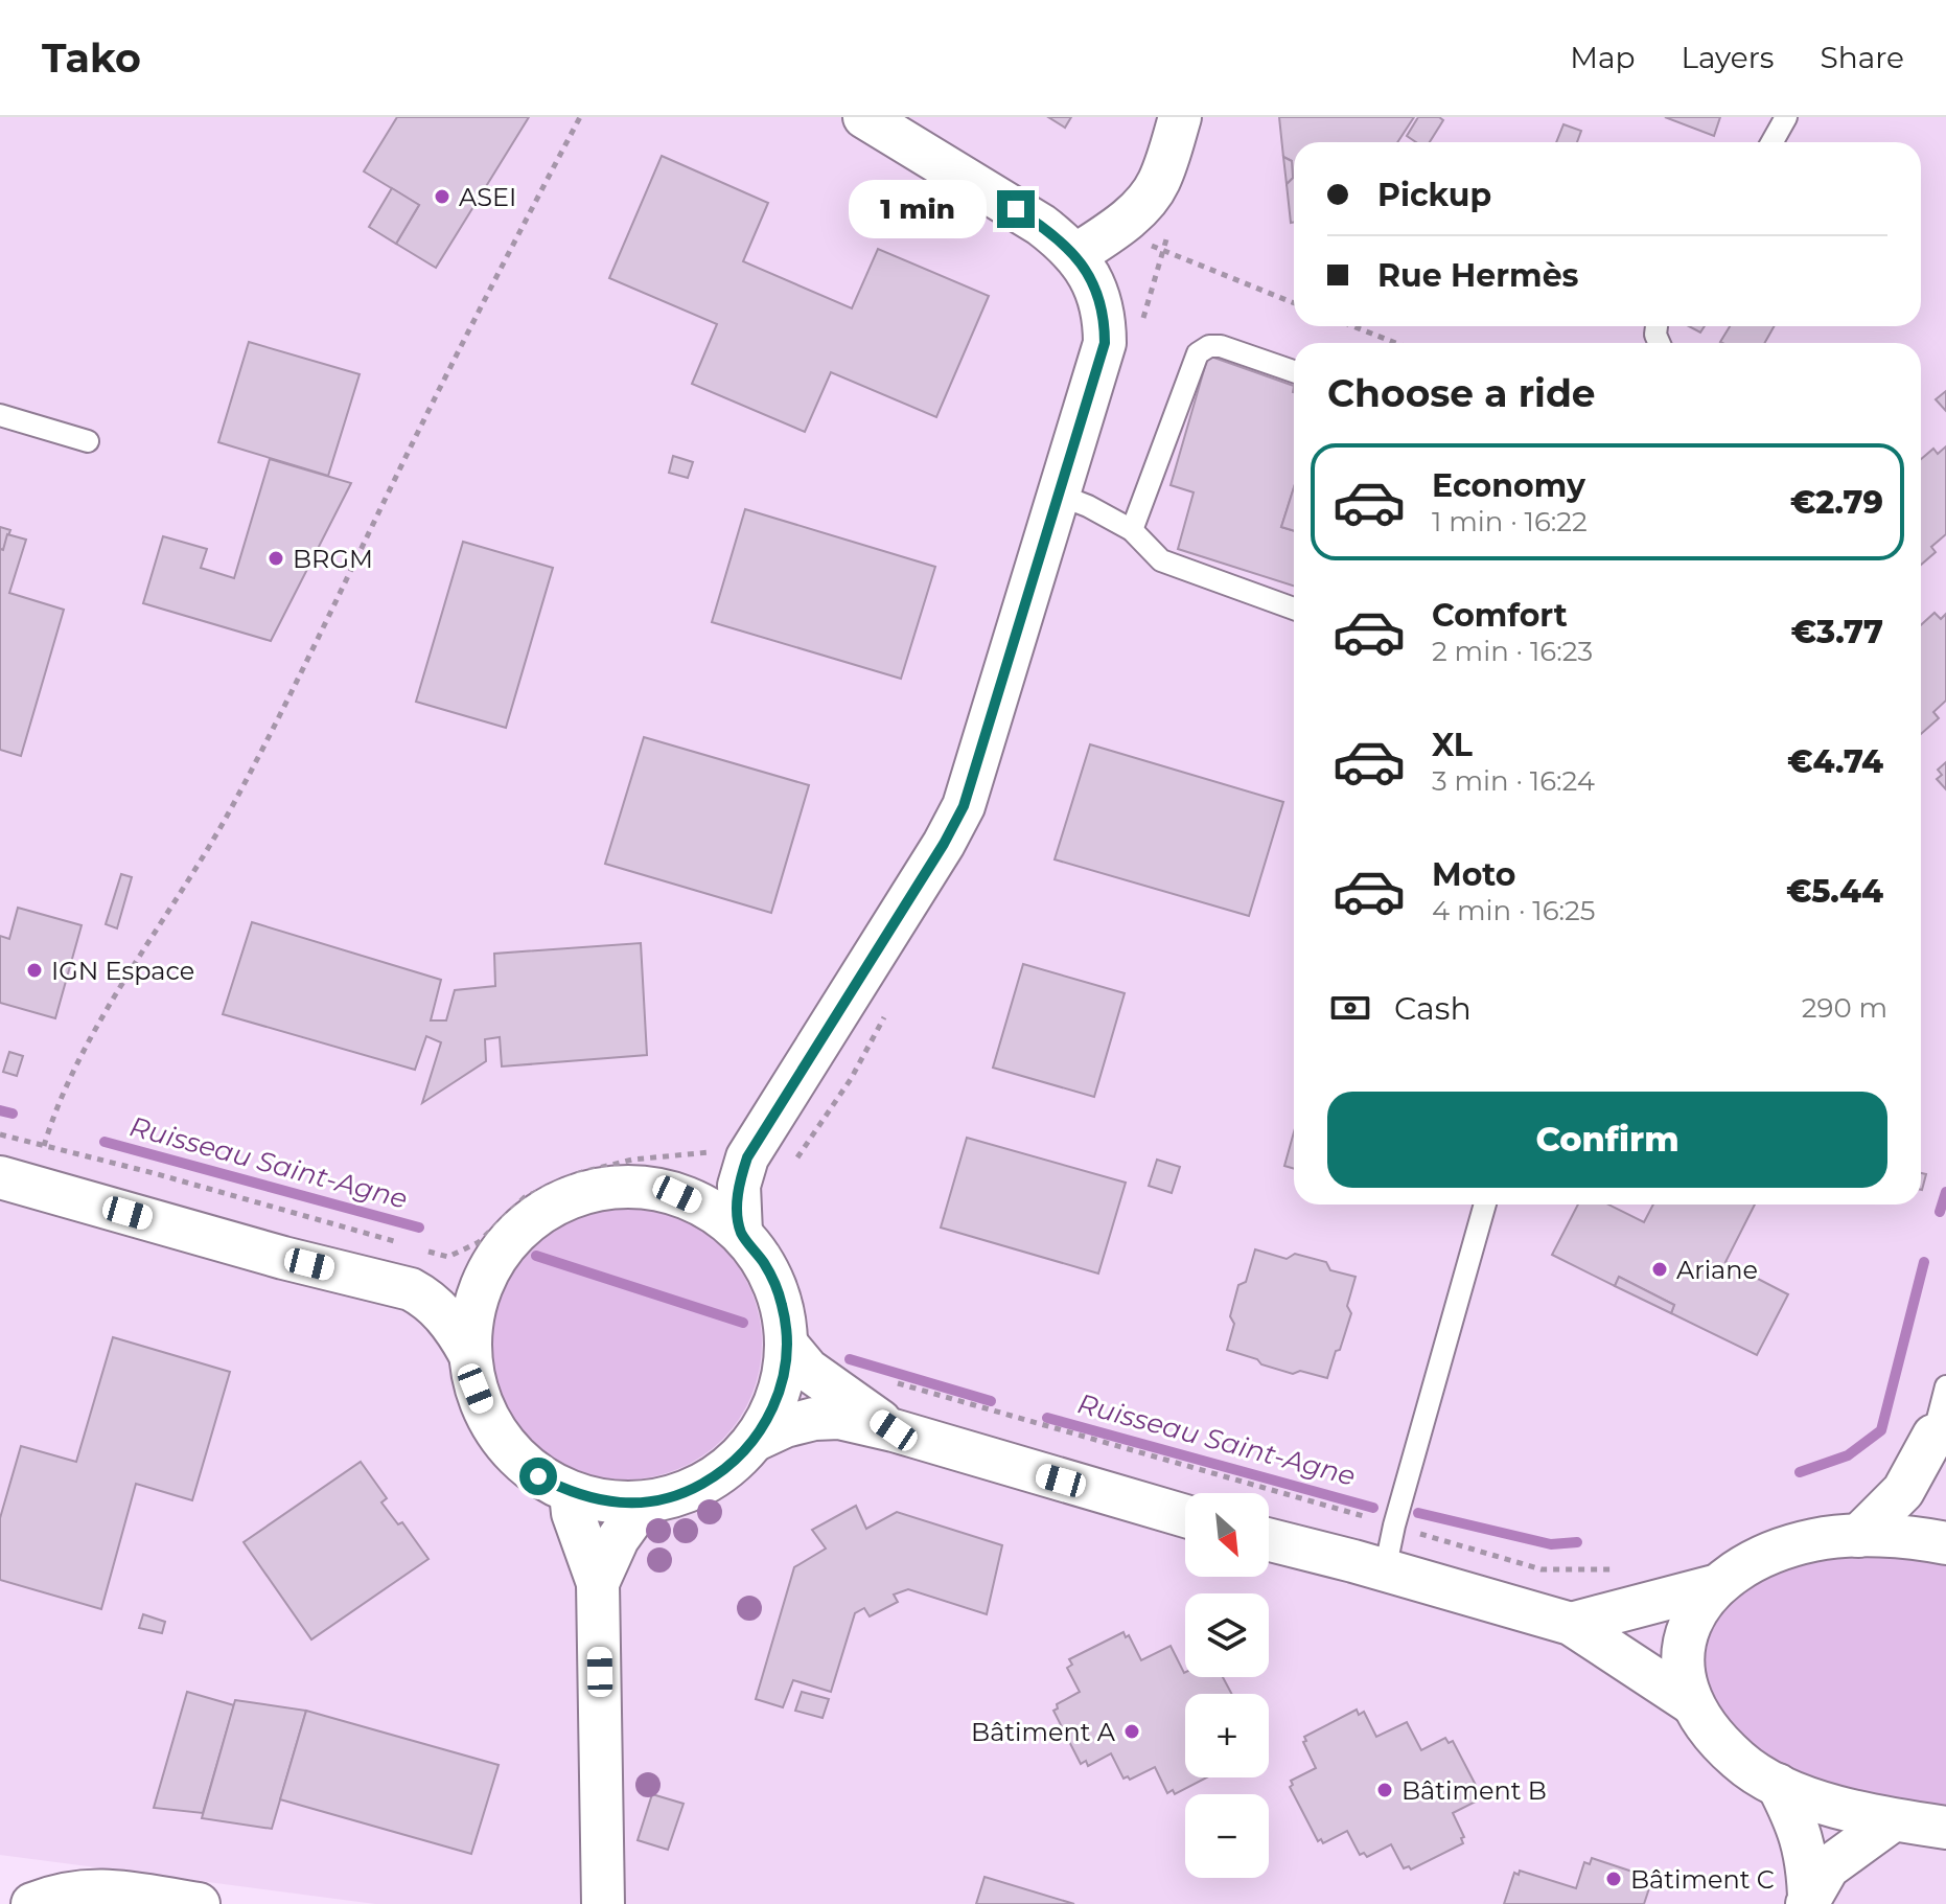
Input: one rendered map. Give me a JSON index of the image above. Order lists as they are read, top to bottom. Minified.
{"water":["Ruisseau Saint-Agne"],"places":["ASEI","BRGM","IGN Espace","Ariane","Bâtiment A","Bâtiment B","Bâtiment C"],"north":"bottom right","page":{"header":"Tako","nav":["Map","Layers","Share"],"banner":["Pickup","Rue Hermès"],"bubble":"1 min","heading":"Choose a ride","list":[{"name":"Economy","note":"1 min · 16:22","value":"€2.79"},{"name":"Comfort","note":"2 min · 16:23","value":"€3.77"},{"name":"XL","note":"3 min · 16:24","value":"€4.74"},{"name":"Moto","note":"4 min · 16:25","value":"€5.44"}],"pay":["Cash","290 m"],"buttons":"Confirm","map_buttons":["+","−"]}}
